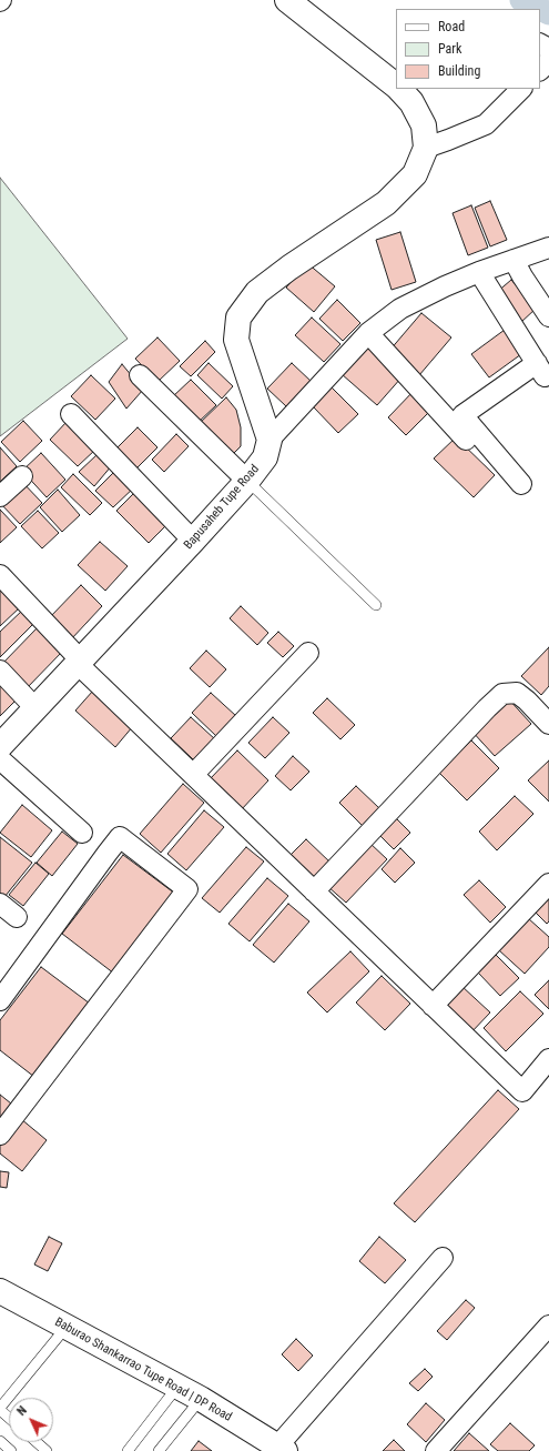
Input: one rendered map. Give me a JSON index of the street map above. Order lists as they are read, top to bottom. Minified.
{"streets":{"street":["Bapusaheb Tupe Road","Baburao Shankarrao Tupe Road | DP Road"]},"legend":["Road","Park","Building"],"north":"top left"}
